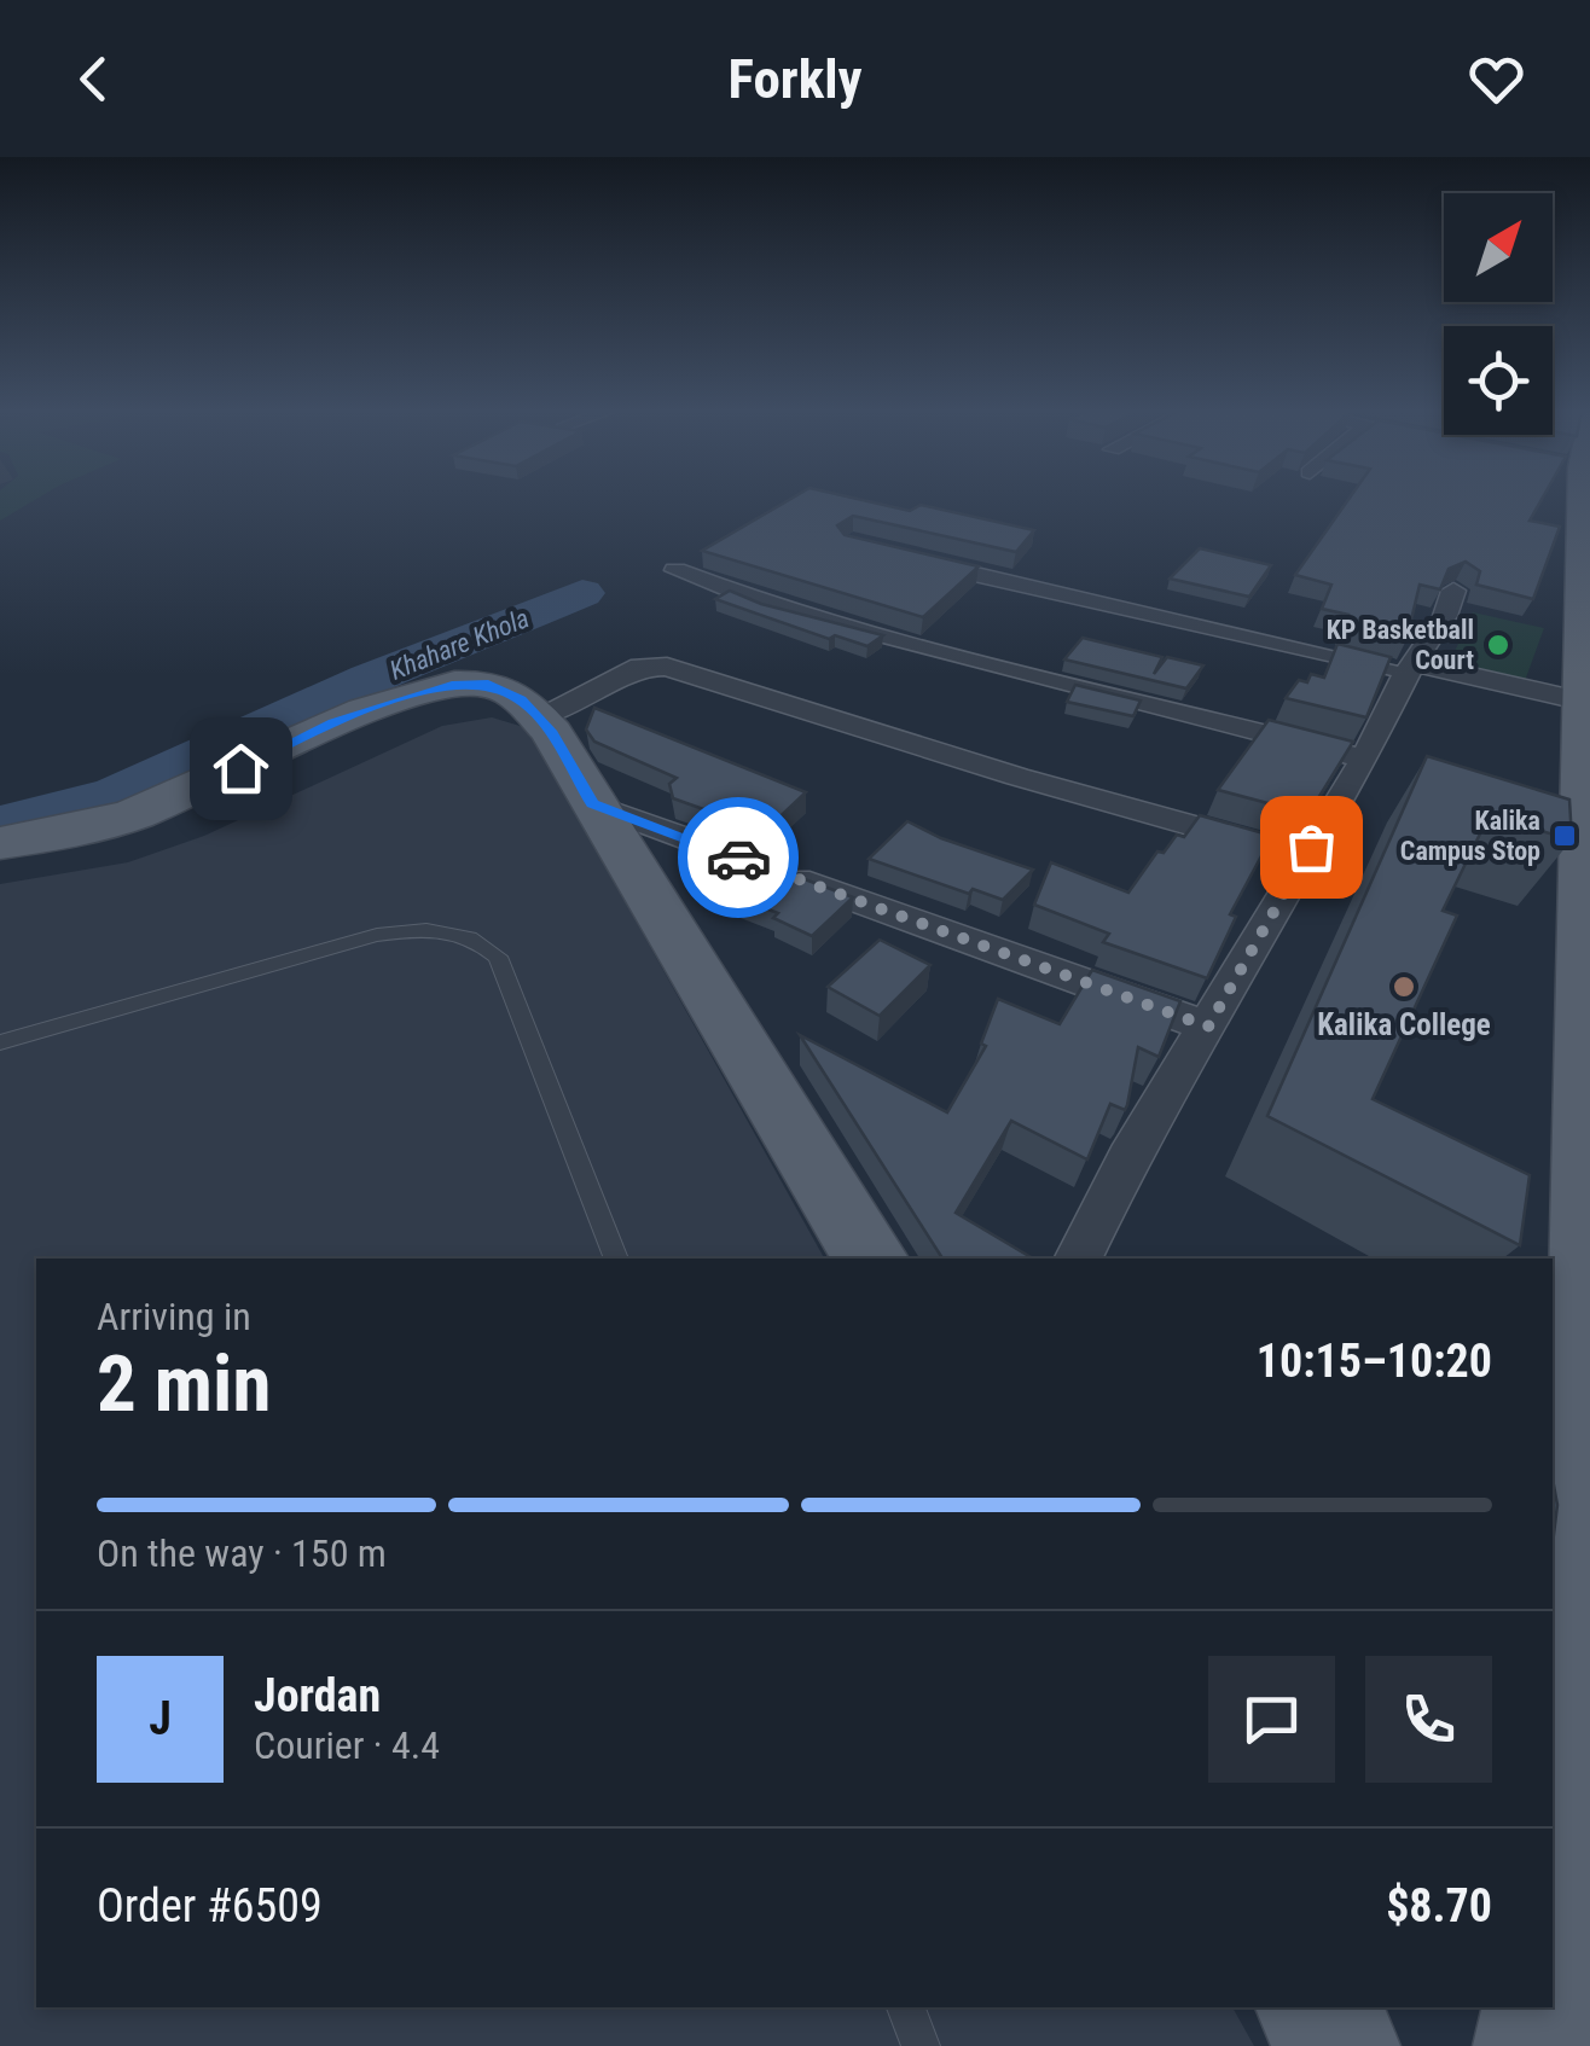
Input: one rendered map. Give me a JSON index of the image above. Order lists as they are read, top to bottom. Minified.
{"water":["Khahare Khola"],"places":{"other":["KP Basketball Court","Kalika College"],"transit":["Kalika Campus Stop"]},"north":"top right","page":{"header":"Forkly","heading":["2 min","Arriving in","10:15–10:20"],"panel":["Jordan","Courier · 4.4","Order #6509","$8.70"],"bar":"On the way · 150 m","round":"J"}}
